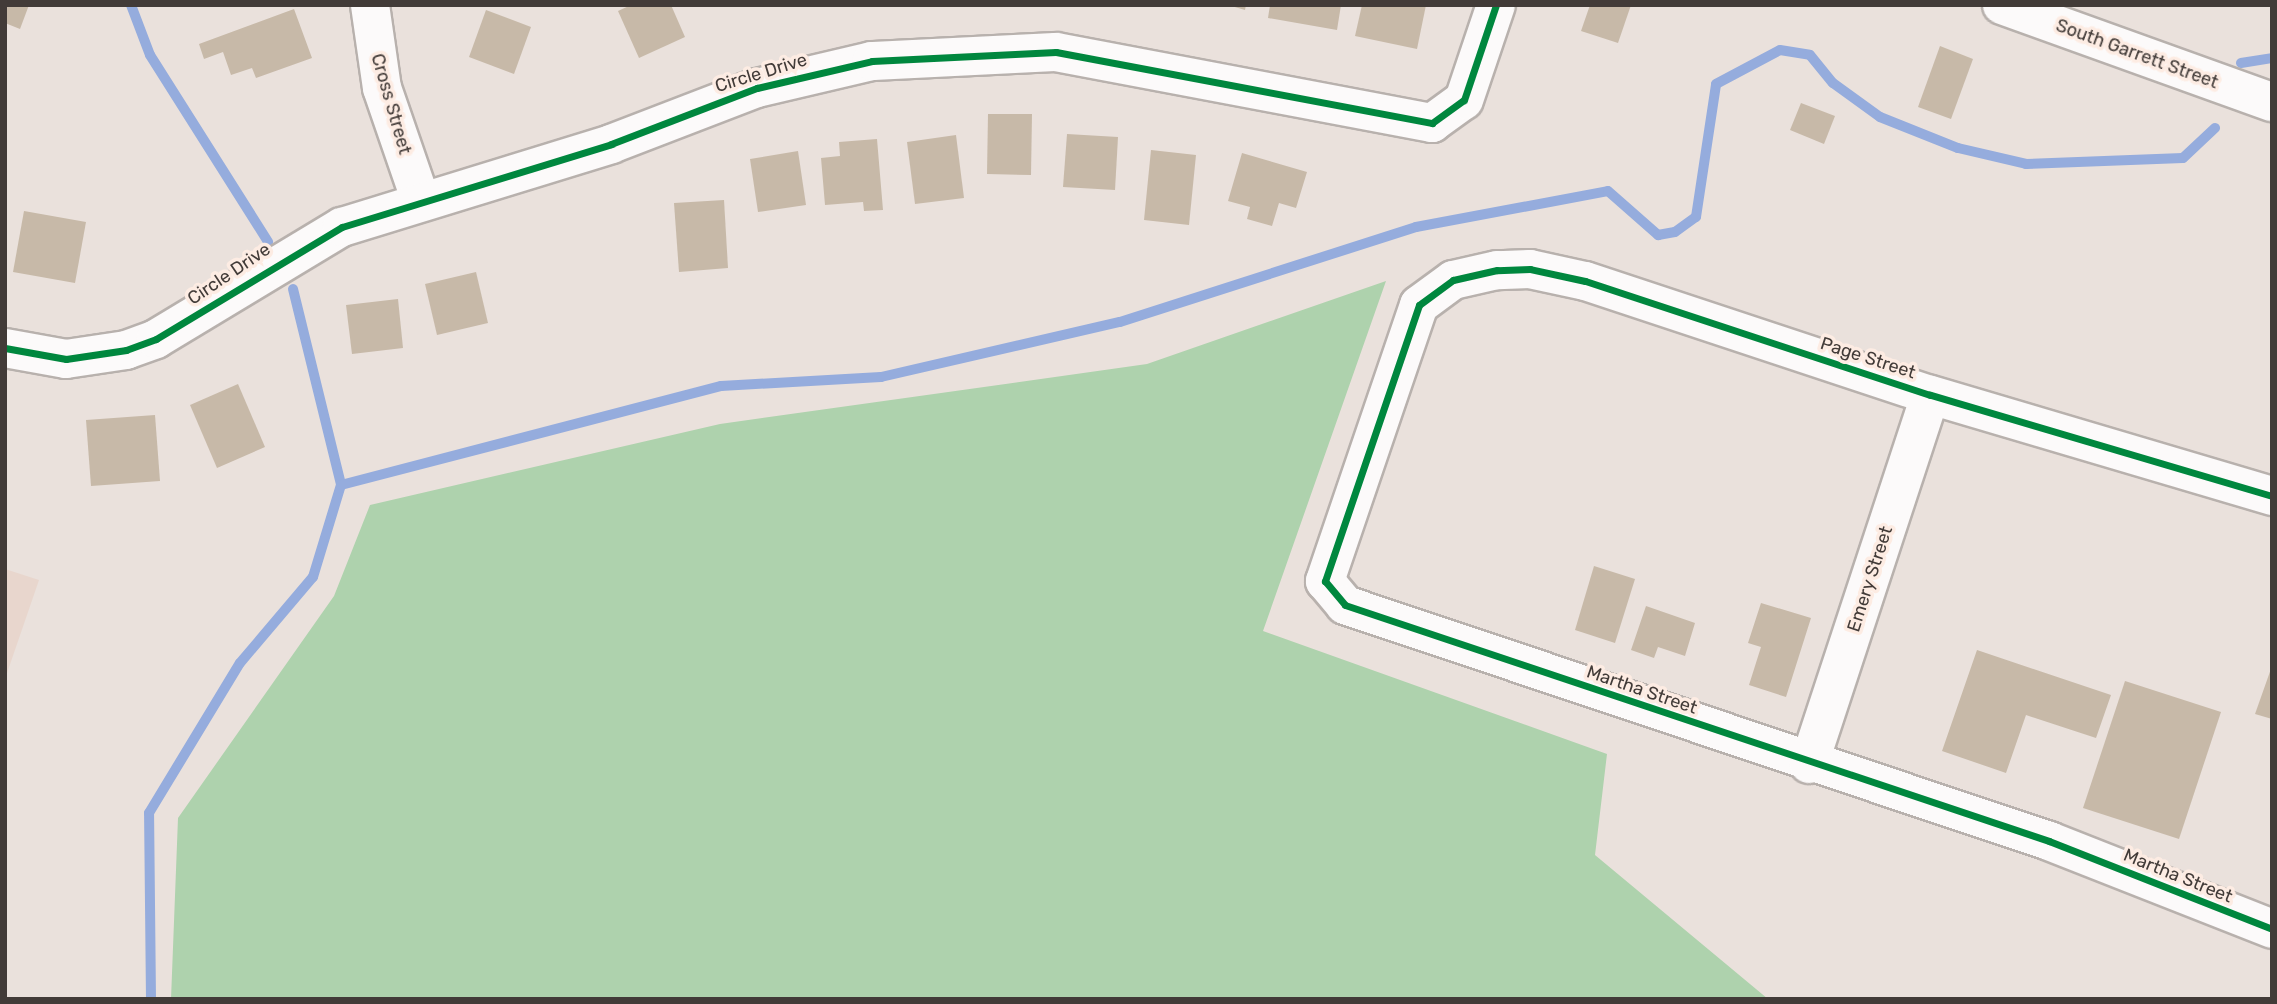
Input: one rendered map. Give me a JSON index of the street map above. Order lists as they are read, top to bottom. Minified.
{"streets":{"street":["South Garrett Street","Circle Drive","Cross Street","Page Street","Emery Street","Martha Street"]},"crossings":[["Circle Drive","Cross Street"],["Page Street","Emery Street"],["Page Street","Martha Street"],["Emery Street","Martha Street"]]}
